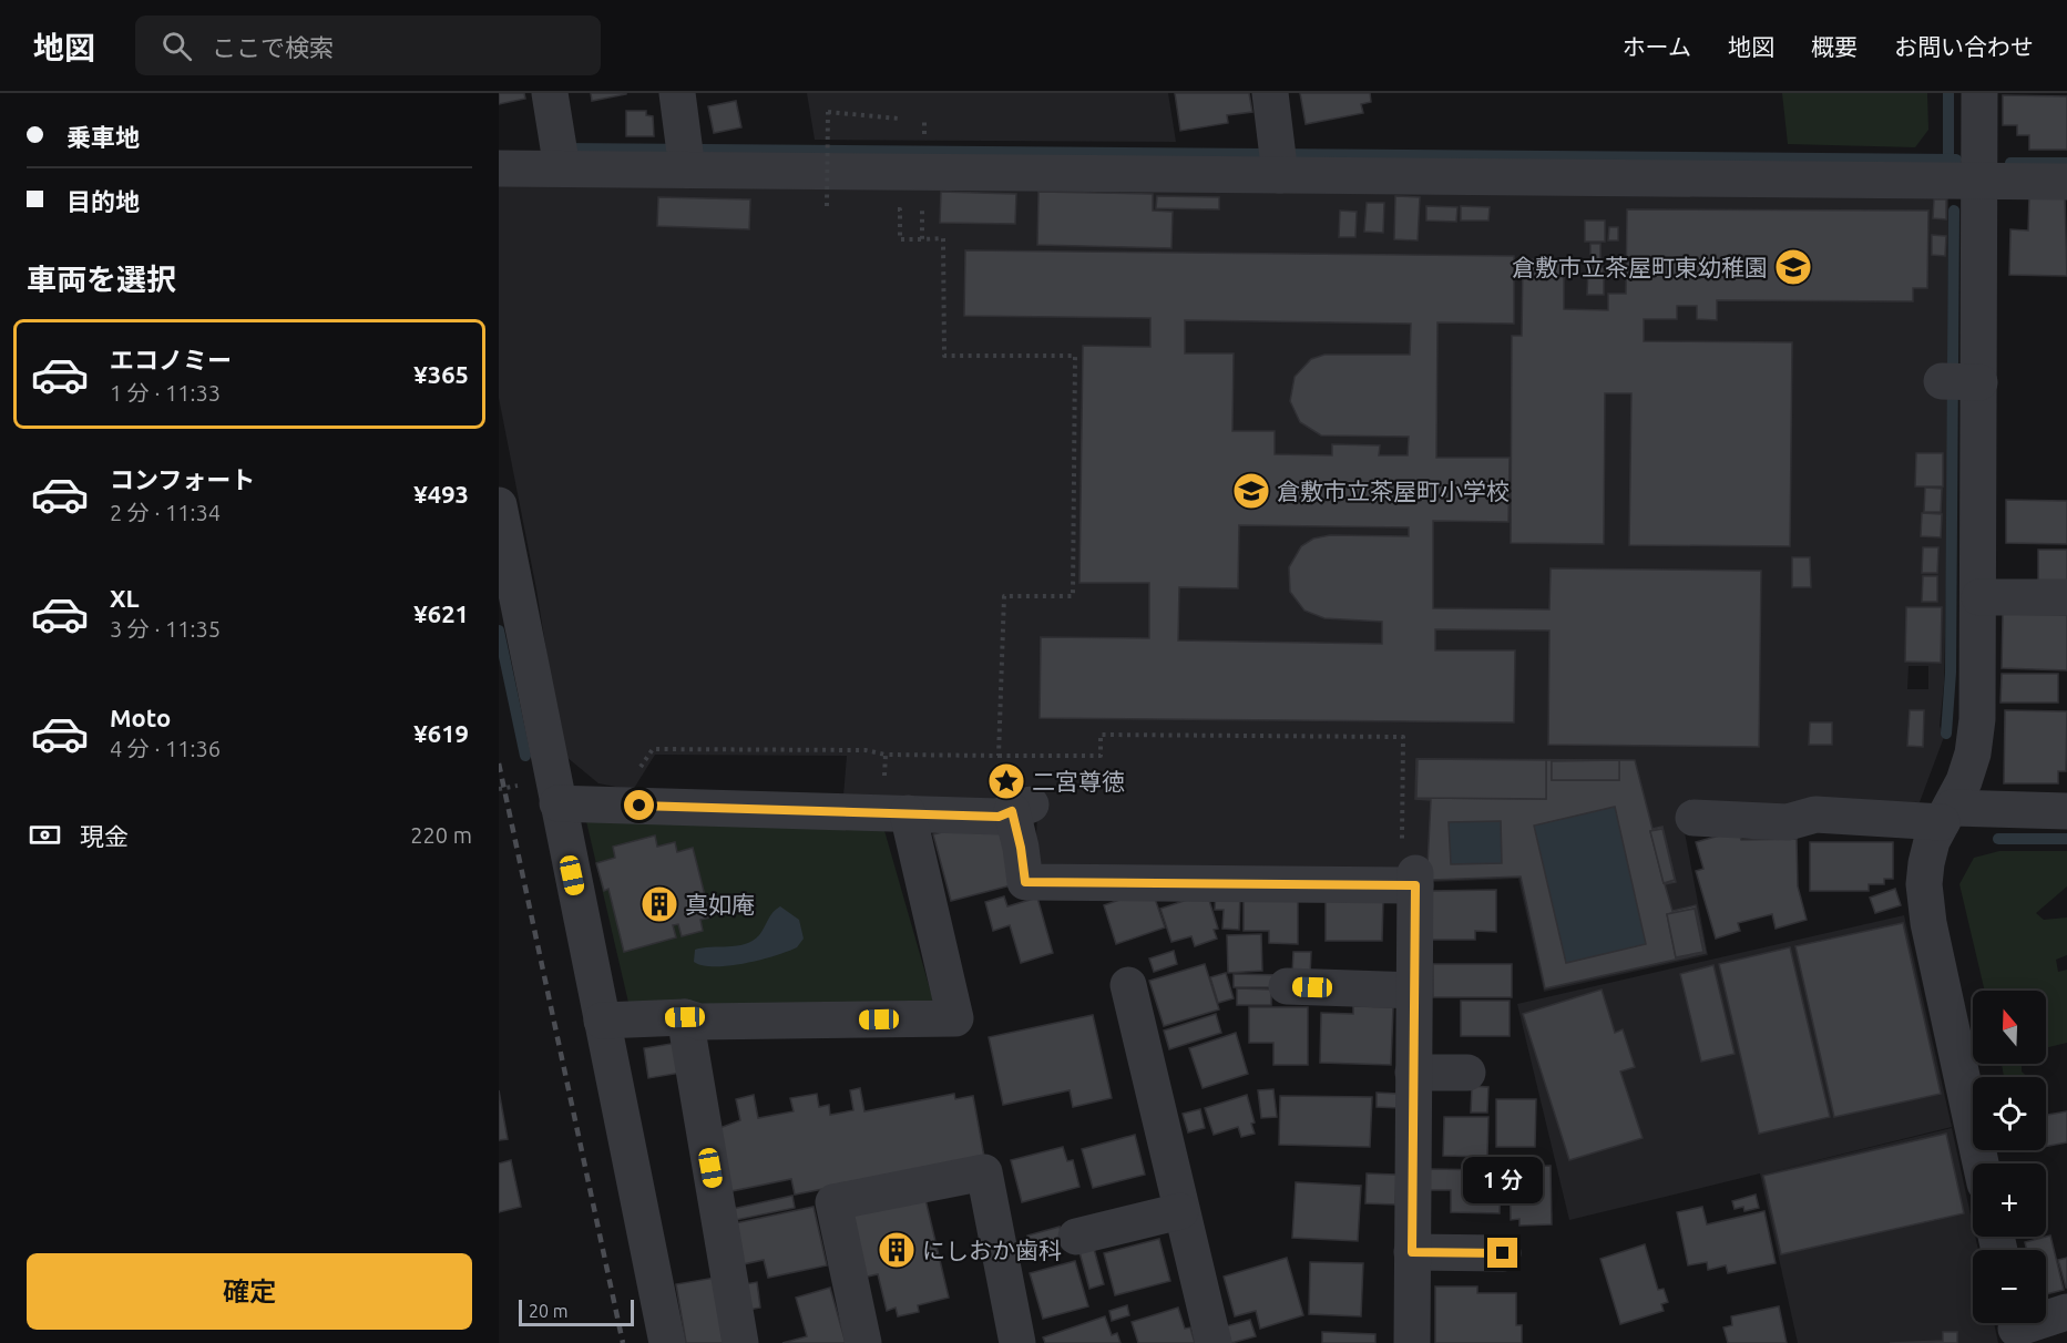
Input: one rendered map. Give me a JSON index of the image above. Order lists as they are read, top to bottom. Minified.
{"places":{"school or university":["倉敷市立茶屋町東幼稚園","倉敷市立茶屋町小学校"],"place":["二宮尊徳"],"building":["真如庵","にしおか歯科"]},"scale_bar":"20 m","north":"top","page":{"header":"地図","search":"ここで検索","nav":["ホーム","地図","概要","お問い合わせ"],"banner":["乗車地","目的地"],"heading":"車両を選択","list":[{"name":"エコノミー","note":"1 分 · 11:33","value":"¥365"},{"name":"コンフォート","note":"2 分 · 11:34","value":"¥493"},{"name":"XL","note":"3 分 · 11:35","value":"¥621"},{"name":"Moto","note":"4 分 · 11:36","value":"¥619"}],"pay":["現金","220 m"],"map_buttons":["+","−"],"bubble":"1 分","buttons":"確定","scale":"20 m"}}
